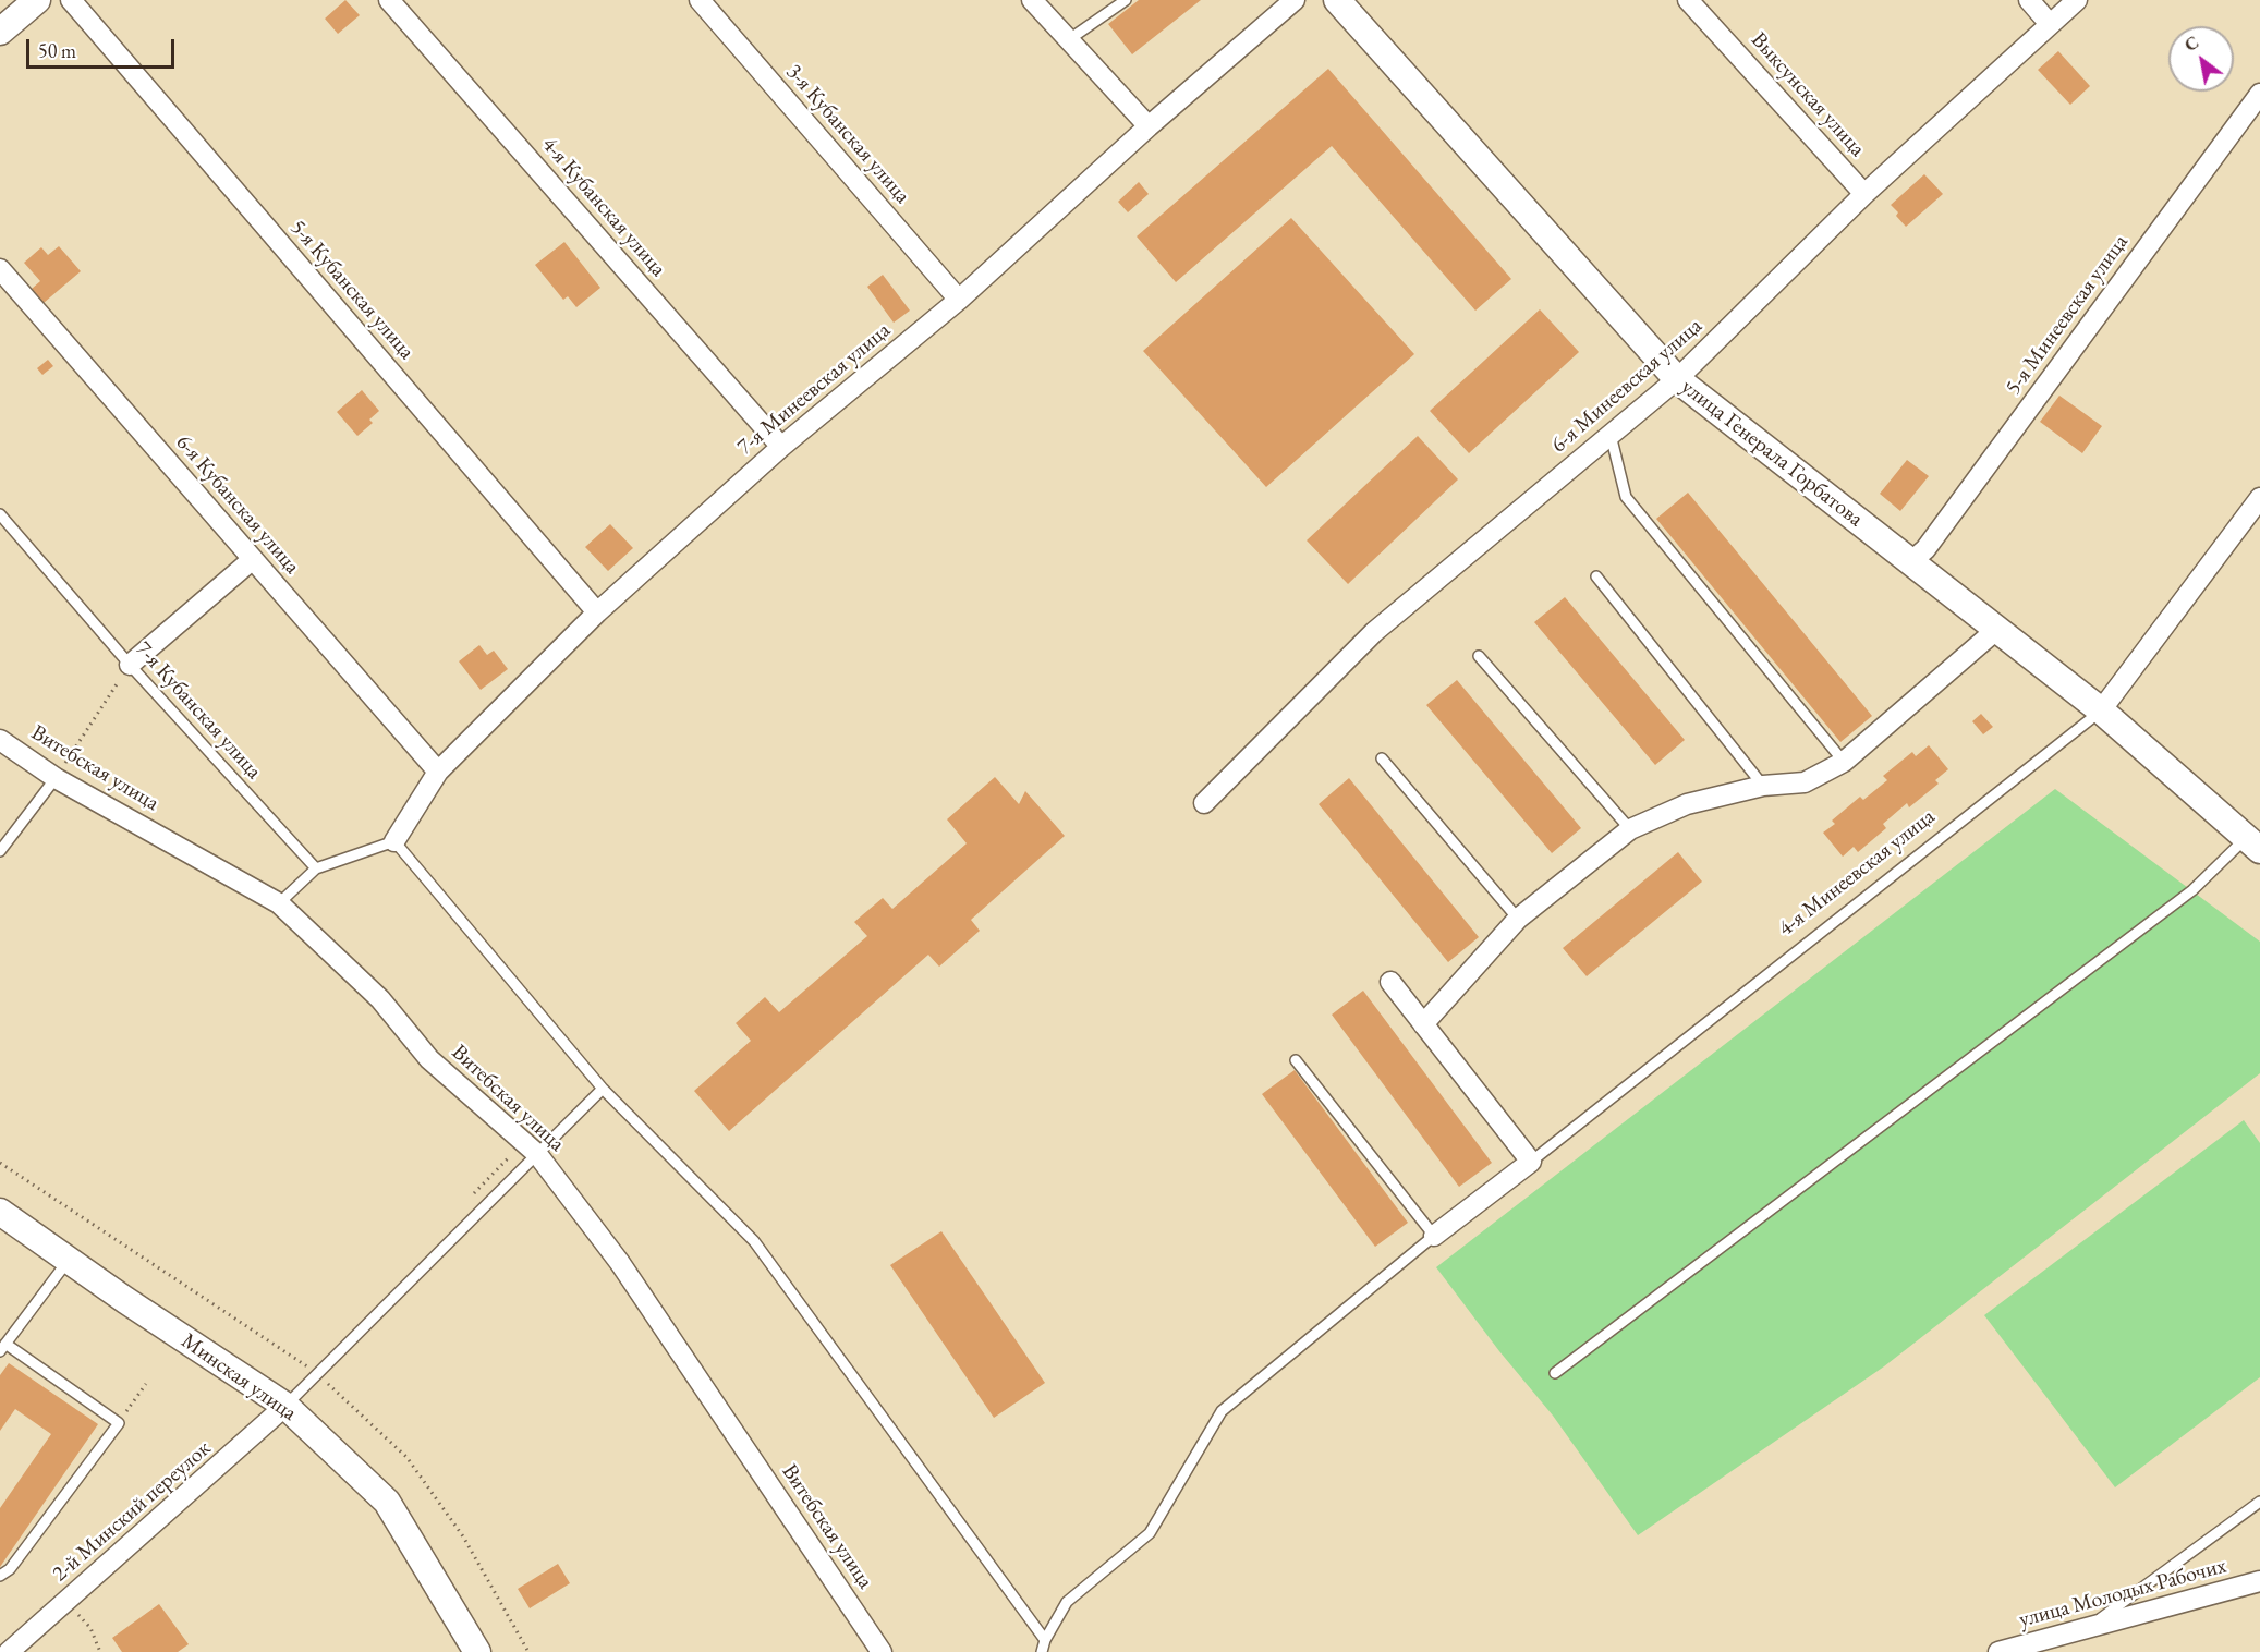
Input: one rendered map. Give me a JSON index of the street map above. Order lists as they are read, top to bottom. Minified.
{"streets":{"street":["Выксунская улица","3-я Кубанская улица","4-я Кубанская улица","5-я Кубанская улица","5-я Минеевская улица","6-я Минеевская улица","7-я Минеевская улица","улица Генерала Горбатова","6-я Кубанская улица","Витебская улица","4-я Минеевская улица","Минская улица","2-й Минский переулок","улица Молодых Рабочих"],"lane":["7-я Кубанская улица"]},"crossings":[["Выксунская улица","6-я Минеевская улица"],["3-я Кубанская улица","7-я Минеевская улица"],["4-я Кубанская улица","7-я Минеевская улица"],["5-я Кубанская улица","7-я Минеевская улица"],["5-я Минеевская улица","улица Генерала Горбатова"],["6-я Минеевская улица","улица Генерала Горбатова"],["7-я Минеевская улица","6-я Кубанская улица"],["улица Генерала Горбатова","4-я Минеевская улица"],["Минская улица","2-й Минский переулок"]],"scale_bar":"50 m","north":"top left"}
